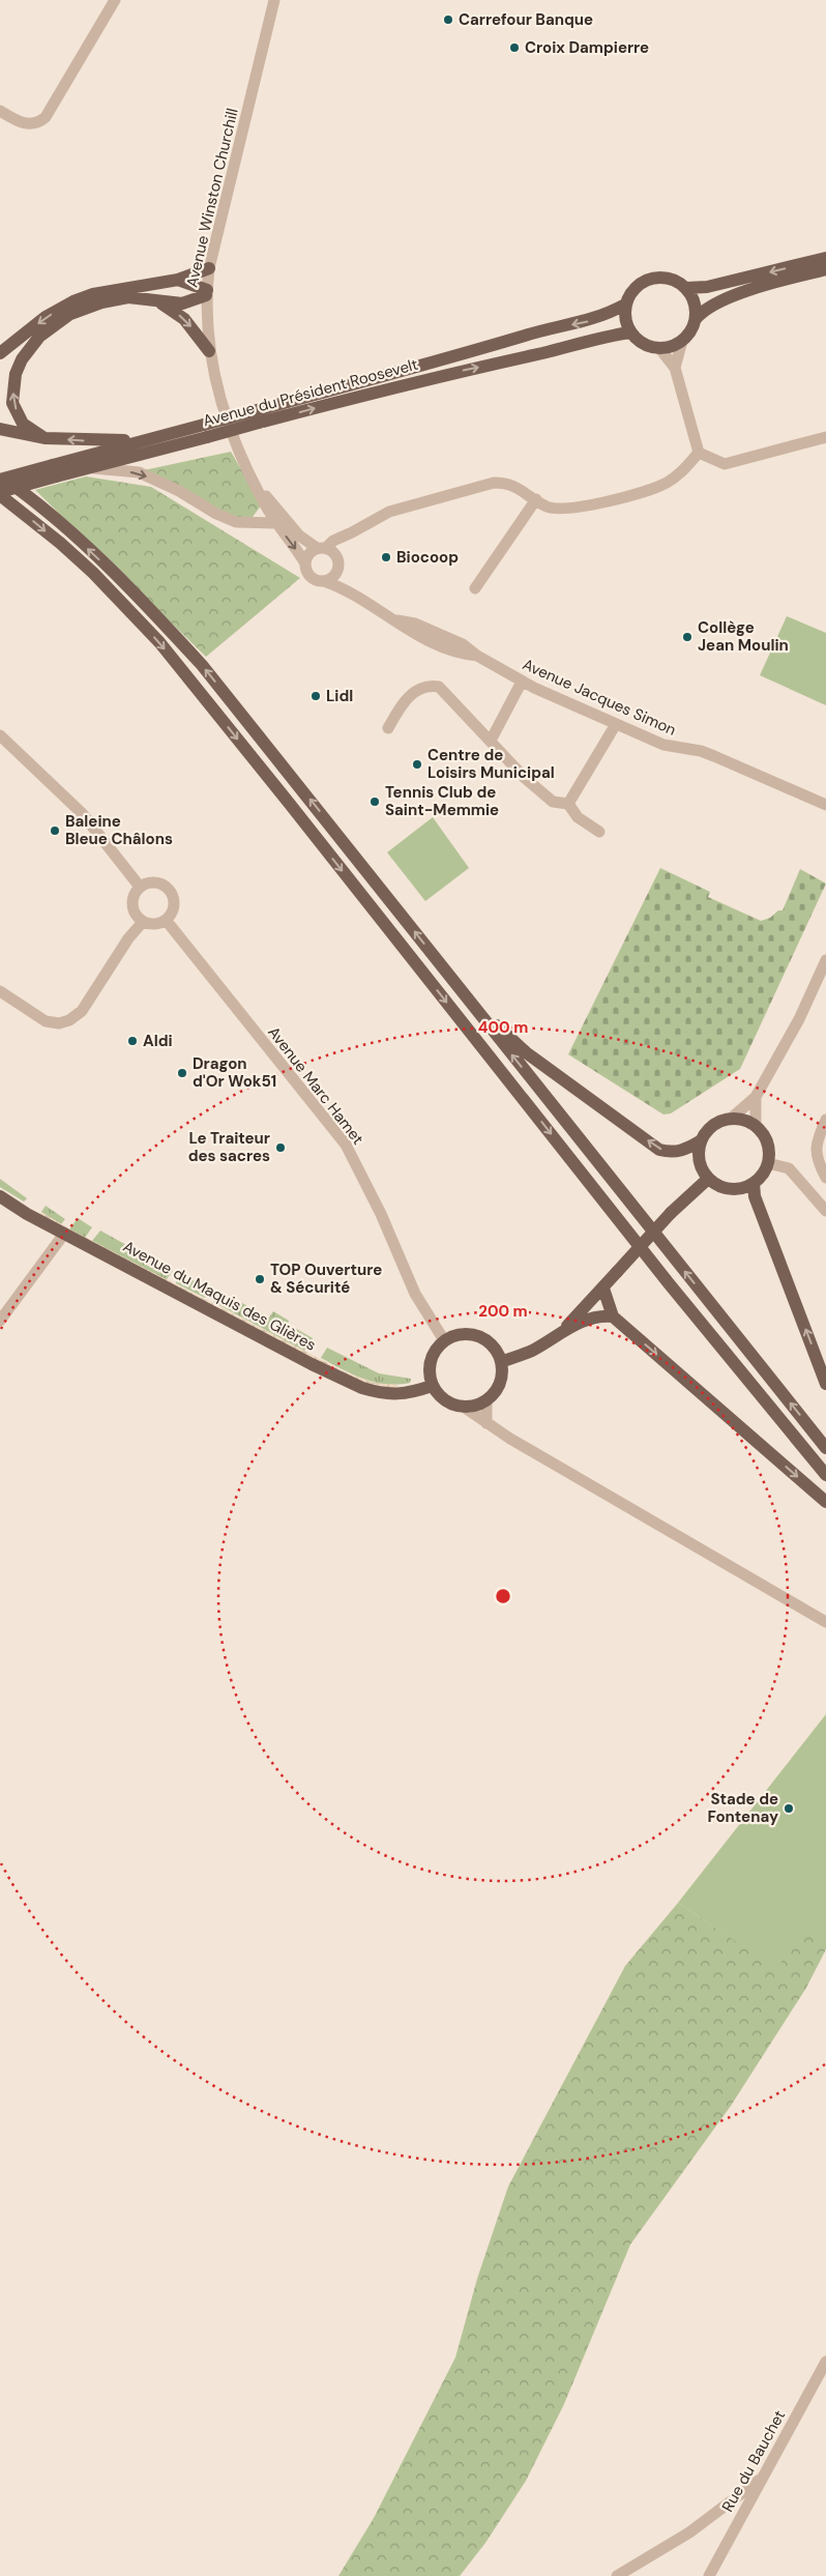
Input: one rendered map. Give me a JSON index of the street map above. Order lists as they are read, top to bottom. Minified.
{"streets":{"main road":["Avenue du Président Roosevelt","Avenue du Maquis des Glières"],"street":["Avenue Winston Churchill","Avenue Jacques Simon","Avenue Marc Hamet","Rue du Bauchet"]},"crossings":[["Avenue Marc Hamet","Avenue du Maquis des Glières"]],"places":["Carrefour Banque","Croix Dampierre","Biocoop","Collège Jean Moulin","Lidl","Centre de Loisirs Municipal","Tennis Club de Saint-Memmie","Baleine Bleue Châlons","Aldi","Dragon d'Or Wok51","Le Traiteur des sacres","TOP Ouverture & Sécurité","Stade de Fontenay"],"rings":["400 m","200 m"]}
